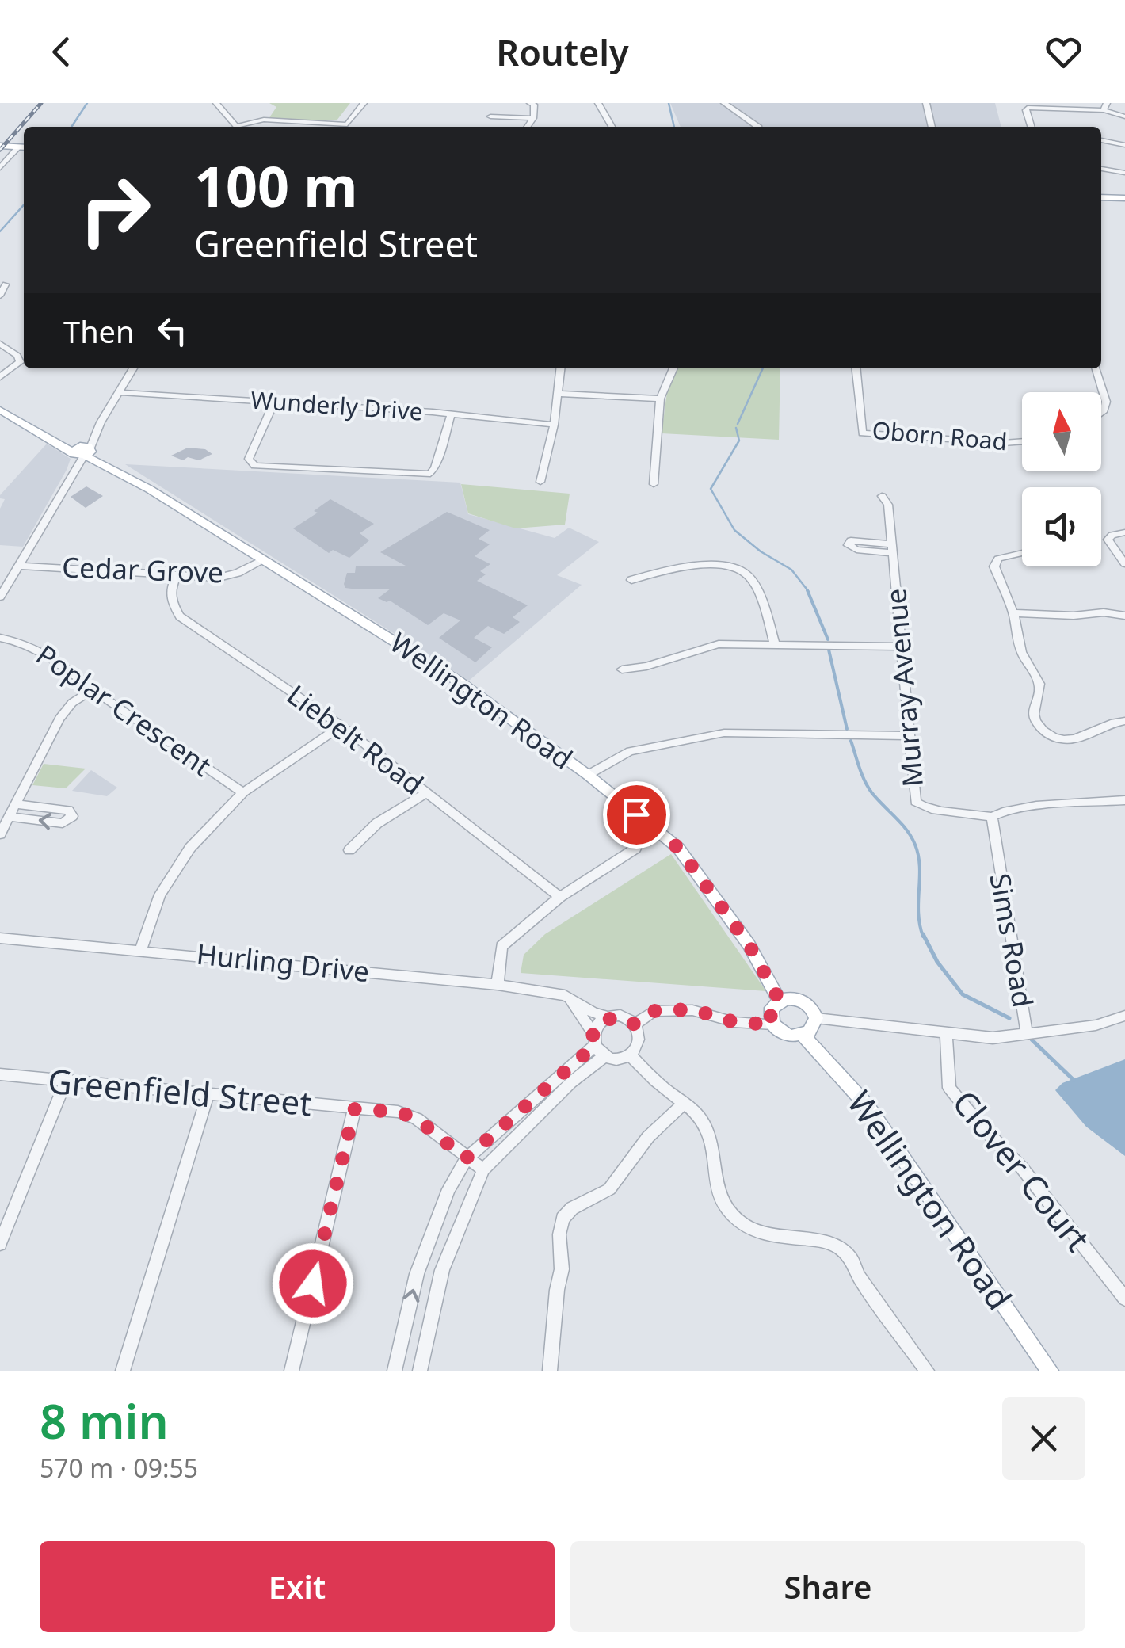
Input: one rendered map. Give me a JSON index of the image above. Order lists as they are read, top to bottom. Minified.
{"streets":{"main road":["Wellington Road"],"street":["Wunderly Drive","Oborn Road","Cedar Grove","Murray Avenue","Poplar Crescent","Liebelt Road","Sims Road","Hurling Drive","Greenfield Street","Clover Court"]},"crossings":[["Cedar Grove","Wellington Road"],["Cedar Grove","Liebelt Road"],["Murray Avenue","Sims Road"],["Wellington Road","Sims Road"],["Sims Road","Clover Court"]],"north":"top","page":{"header":"Routely","turn":["100 m","Greenfield Street"],"then":"Then","heading":["8 min","570 m · 09:55"],"buttons":["Exit","Share"]}}
